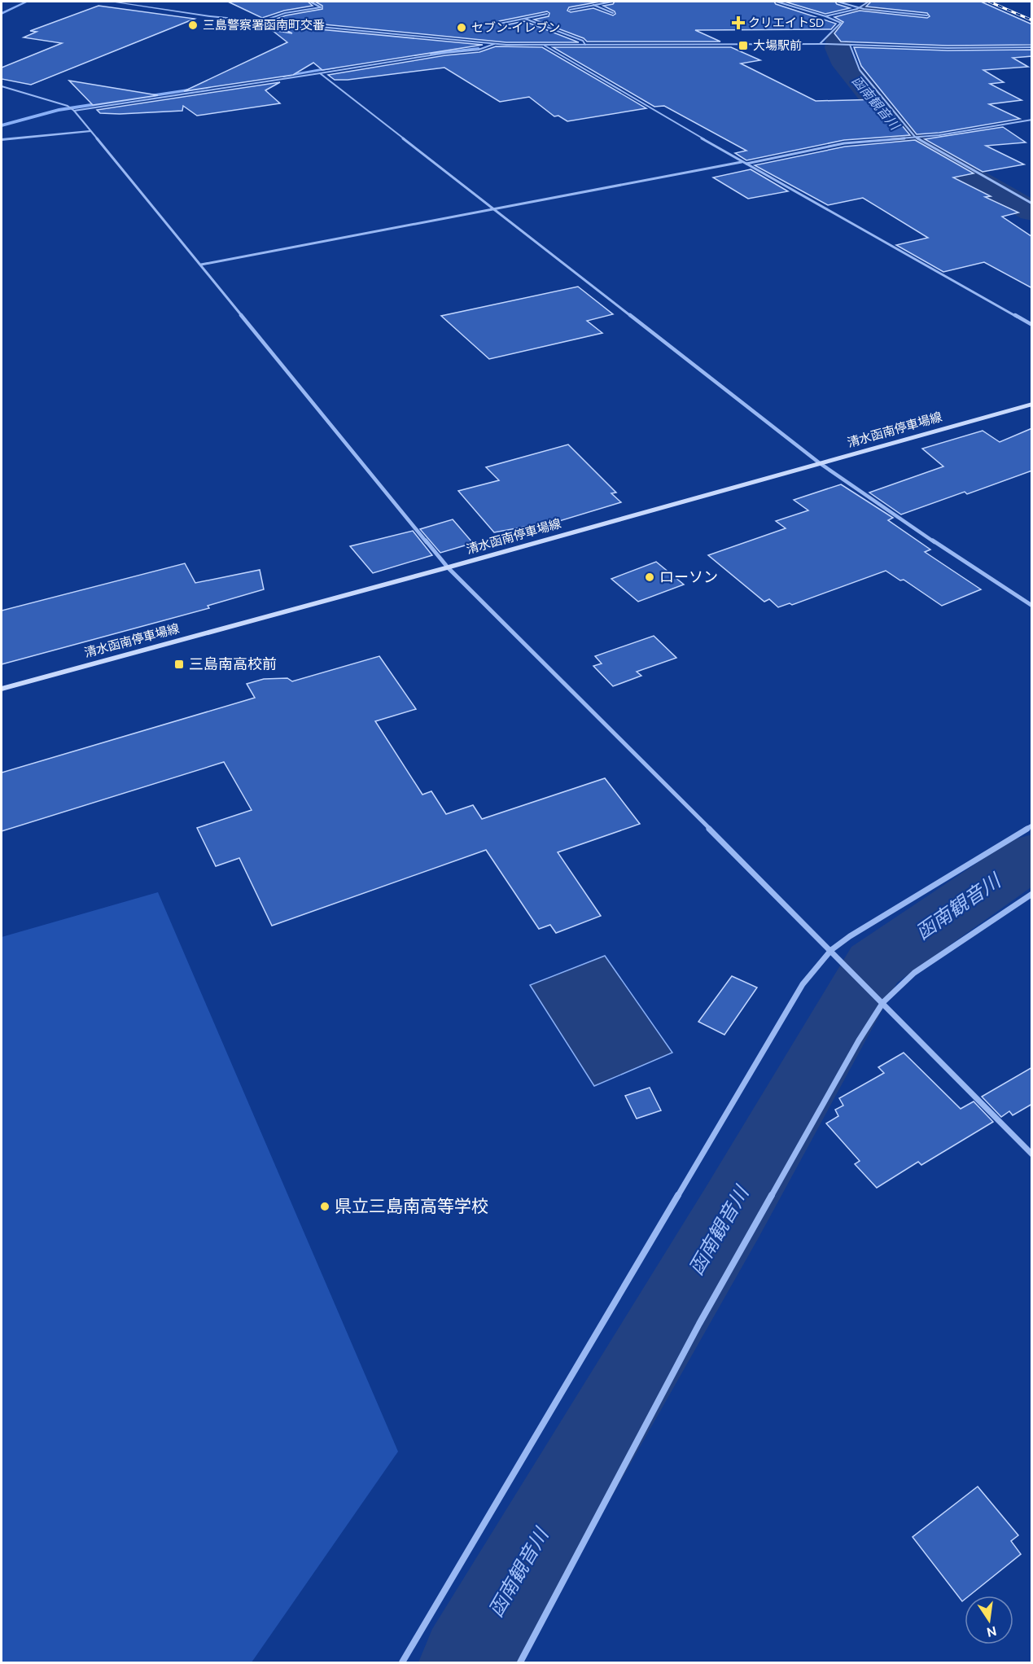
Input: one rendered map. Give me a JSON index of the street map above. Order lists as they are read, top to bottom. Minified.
{"streets":{"main road":["清水函南停車場線"]},"water":["函南観音川"],"places":{"health":["クリエイトSD"],"other":["三島警察署函南町交番","セブン-イレブン","ローソン","県立三島南高等学校"],"transit":["大場駅前","三島南高校前"]},"north":"bottom"}
